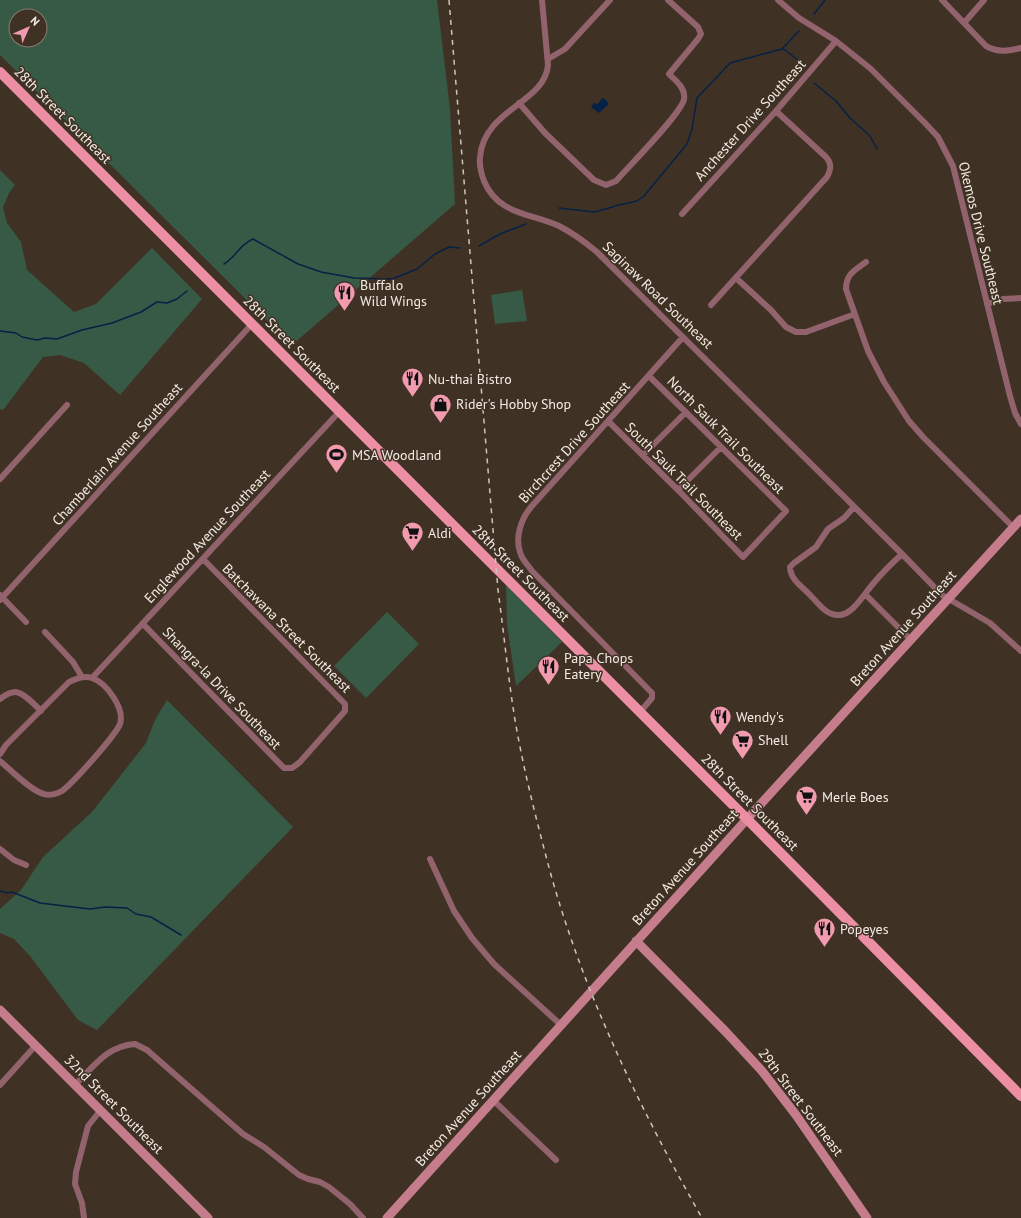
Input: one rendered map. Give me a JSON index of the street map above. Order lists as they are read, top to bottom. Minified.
{"streets":{"main road":["28th Street Southeast","Breton Avenue Southeast","29th Street Southeast","32nd Street Southeast"],"street":["Anchester Drive Southeast","Okemos Drive Southeast","Saginaw Road Southeast","North Sauk Trail Southeast","Birchcrest Drive Southeast","Chamberlain Avenue Southeast","South Sauk Trail Southeast","Englewood Avenue Southeast","Batchawana Street Southeast","Shangra-la Drive Southeast"]},"crossings":[["28th Street Southeast","Birchcrest Drive Southeast"],["28th Street Southeast","Chamberlain Avenue Southeast"],["28th Street Southeast","Englewood Avenue Southeast"],["28th Street Southeast","Breton Avenue Southeast"],["Anchester Drive Southeast","Okemos Drive Southeast"],["Saginaw Road Southeast","Birchcrest Drive Southeast"],["Saginaw Road Southeast","Breton Avenue Southeast"],["North Sauk Trail Southeast","Birchcrest Drive Southeast"],["North Sauk Trail Southeast","South Sauk Trail Southeast"],["Birchcrest Drive Southeast","South Sauk Trail Southeast"],["Englewood Avenue Southeast","Batchawana Street Southeast"],["Englewood Avenue Southeast","Shangra-la Drive Southeast"],["Batchawana Street Southeast","Shangra-la Drive Southeast"],["Breton Avenue Southeast","29th Street Southeast"]],"places":{"restaurant":["Buffalo Wild Wings","Nu-thai Bistro","Papa Chops Eatery","Wendy's","Popeyes"],"shop":["Rider's Hobby Shop"],"sports":["MSA Woodland"],"supermarket":["Aldi","Shell","Merle Boes"]},"north":"top right"}
